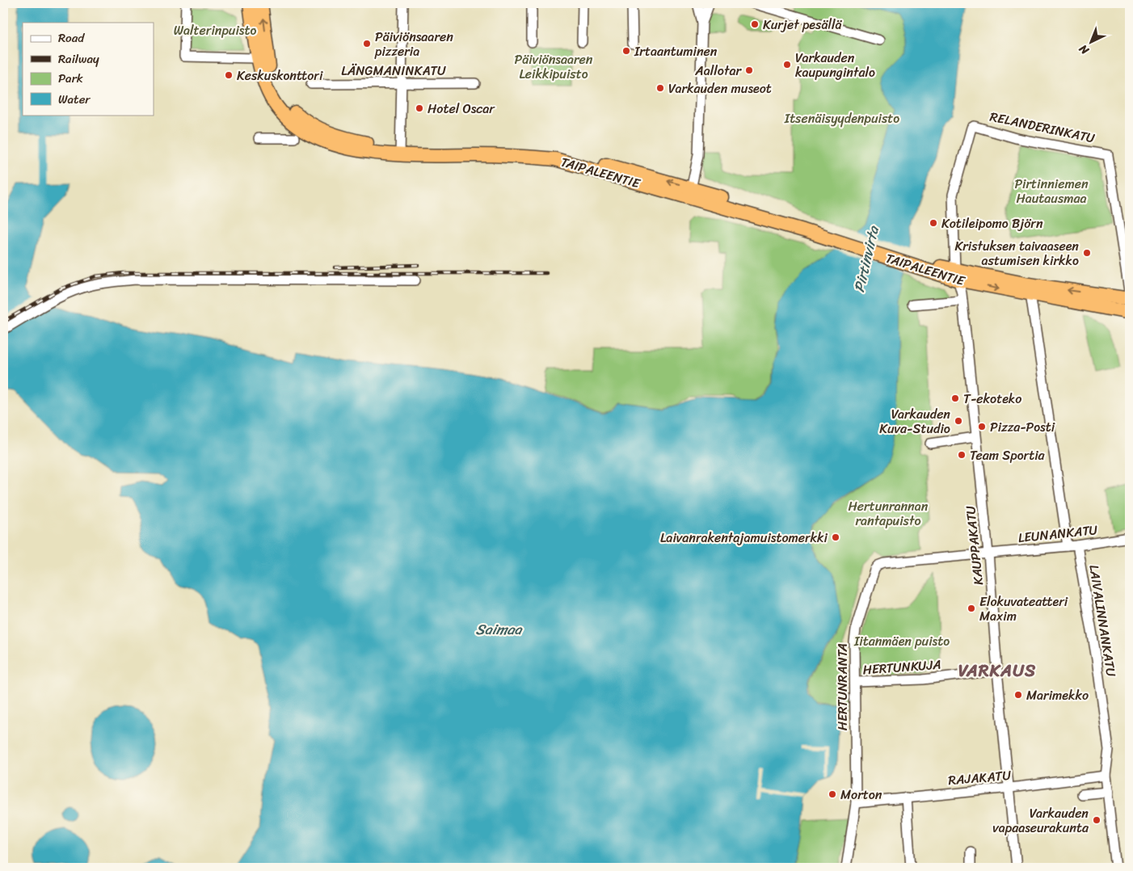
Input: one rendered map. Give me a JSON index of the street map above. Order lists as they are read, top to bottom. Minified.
{"streets":{"highway":["TAIPALEENTIE"],"street":["LÄNGMANINKATU","RELANDERINKATU","LEUNANKATU","KAUPPAKATU","LAIVALINNANKATU","HERTUNKUJA","HERTUNRANTA","RAJAKATU"]},"crossings":[["RELANDERINKATU","KAUPPAKATU"],["TAIPALEENTIE","KAUPPAKATU"],["LEUNANKATU","KAUPPAKATU"],["LEUNANKATU","LAIVALINNANKATU"],["LEUNANKATU","HERTUNRANTA"],["KAUPPAKATU","HERTUNKUJA"],["KAUPPAKATU","HERTUNRANTA"],["KAUPPAKATU","RAJAKATU"],["LAIVALINNANKATU","RAJAKATU"],["HERTUNKUJA","HERTUNRANTA"],["HERTUNRANTA","RAJAKATU"]],"districts":["VARKAUS"],"water":["Pirtinvirta","Saimaa"],"parks":["Walterinpuisto","Päiviönsaaren Leikkipuisto","Itsenäisyydenpuisto","Pirtinniemen Hautausmaa","Hertunrannan rantapuisto","Iitanmäen puisto"],"places":["Kurjet pesällä","Päiviönsaaren pizzeria","Irtaantuminen","Varkauden kaupungintalo","Aallotar","Keskuskonttori","Varkauden museot","Hotel Oscar","Kotileipomo Björn","Kristuksen taivaaseen astumisen kirkko","T-ekoteko","Varkauden Kuva-Studio","Pizza-Posti","Team Sportia","Laivanrakentajamuistomerkki","Elokuvateatteri Maxim","Marimekko","Morton","Varkauden vapaaseurakunta"],"legend":["Road","Railway","Park","Water"],"north":"bottom left"}
